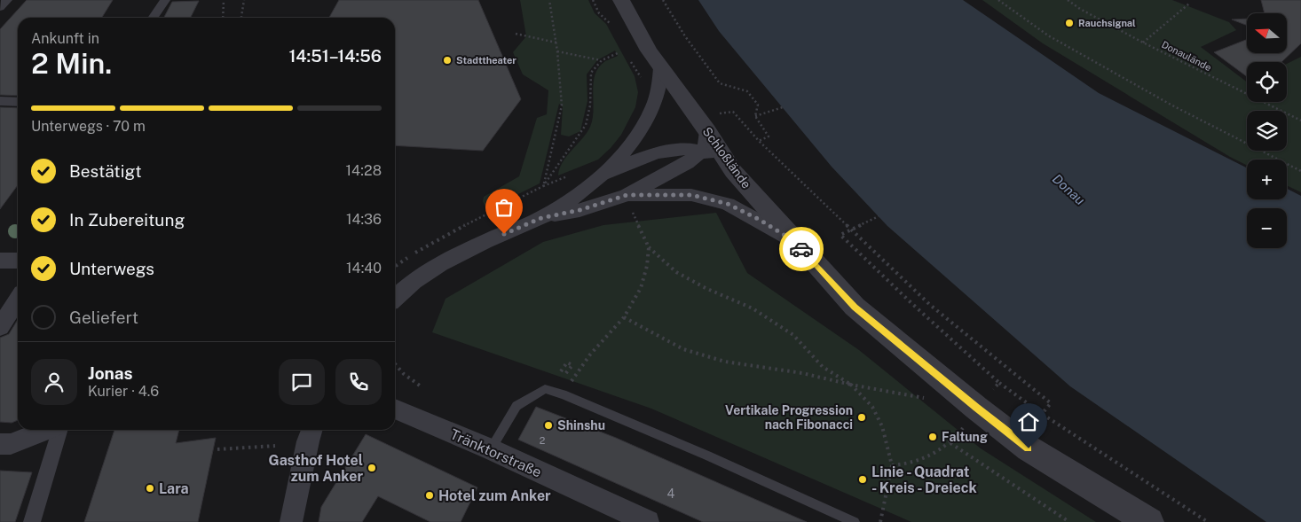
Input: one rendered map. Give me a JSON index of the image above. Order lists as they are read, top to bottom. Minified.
{"streets":{"street":["Schloßlände","Tränktorstraße"],"path":["Donaulände"]},"water":["Donau"],"places":["Rauchsignal","Stadttheater","Vertikale Progression nach Fibonacci","Shinshu","Faltung","Gasthof Hotel zum Anker","Linie - Quadrat - Kreis - Dreieck","Lara","Hotel zum Anker"],"house_numbers":["2","4"],"north":"left","page":{"map_buttons":["+","−"],"heading":["2 Min.","Ankunft in","14:51–14:56"],"panel":["Jonas","Kurier · 4.6"],"bar":"Unterwegs · 70 m","list":[["Bestätigt","14:28"],["In Zubereitung","14:36"],["Unterwegs","14:40"],"Geliefert"]}}
